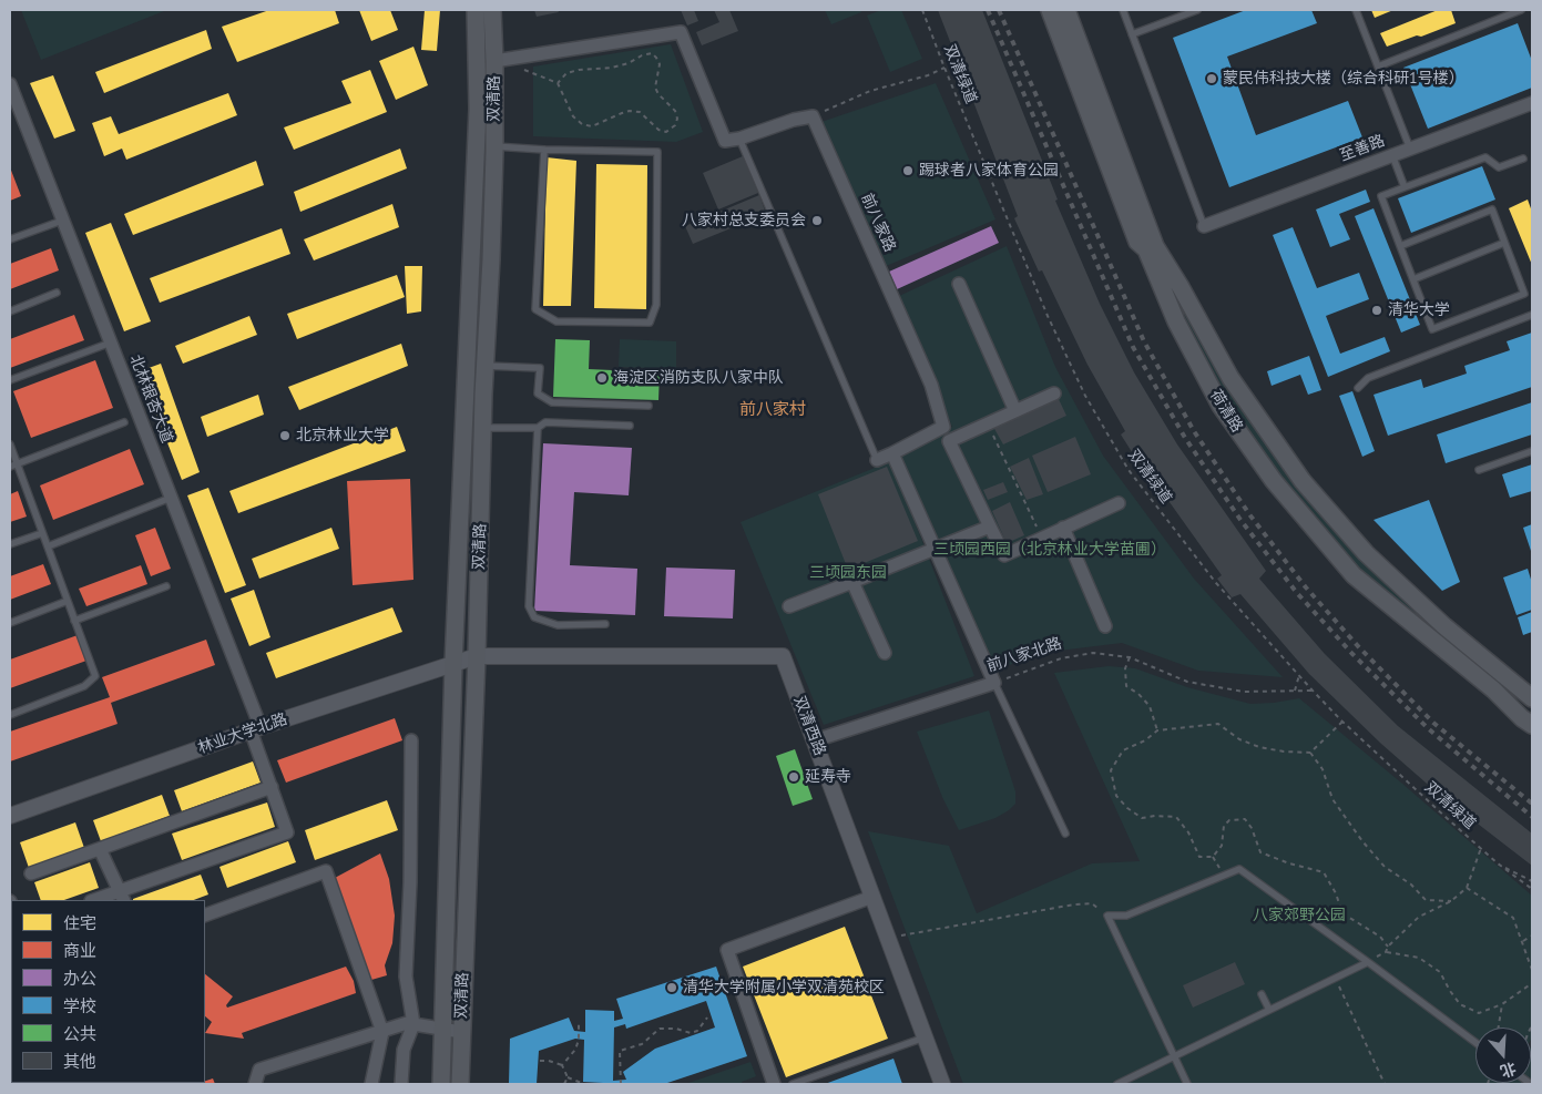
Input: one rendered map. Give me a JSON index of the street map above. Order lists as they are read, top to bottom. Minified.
{"streets":{"main road":["双清路","荷清路"],"street":["至善路","前八家路","北林银杏大道","前八家北路","双清西路","林业大学北路"],"path":["双清绿道"]},"crossings":[["双清绿道","前八家北路"],["双清路","双清西路"],["双清路","林业大学北路"],["北林银杏大道","林业大学北路"],["前八家北路","双清西路"],["双清西路","林业大学北路"]],"districts":["前八家村"],"parks":["三顷园西园（北京林业大学苗圃）","三顷园东园","八家郊野公园"],"places":["蒙民伟科技大楼（综合科研1号楼）","踢球者八家体育公园","八家村总支委员会","清华大学","海淀区消防支队八家中队","北京林业大学","延寿寺","清华大学附属小学双清苑校区"],"legend":["住宅","商业","办公","学校","公共","其他"],"north":"bottom"}
